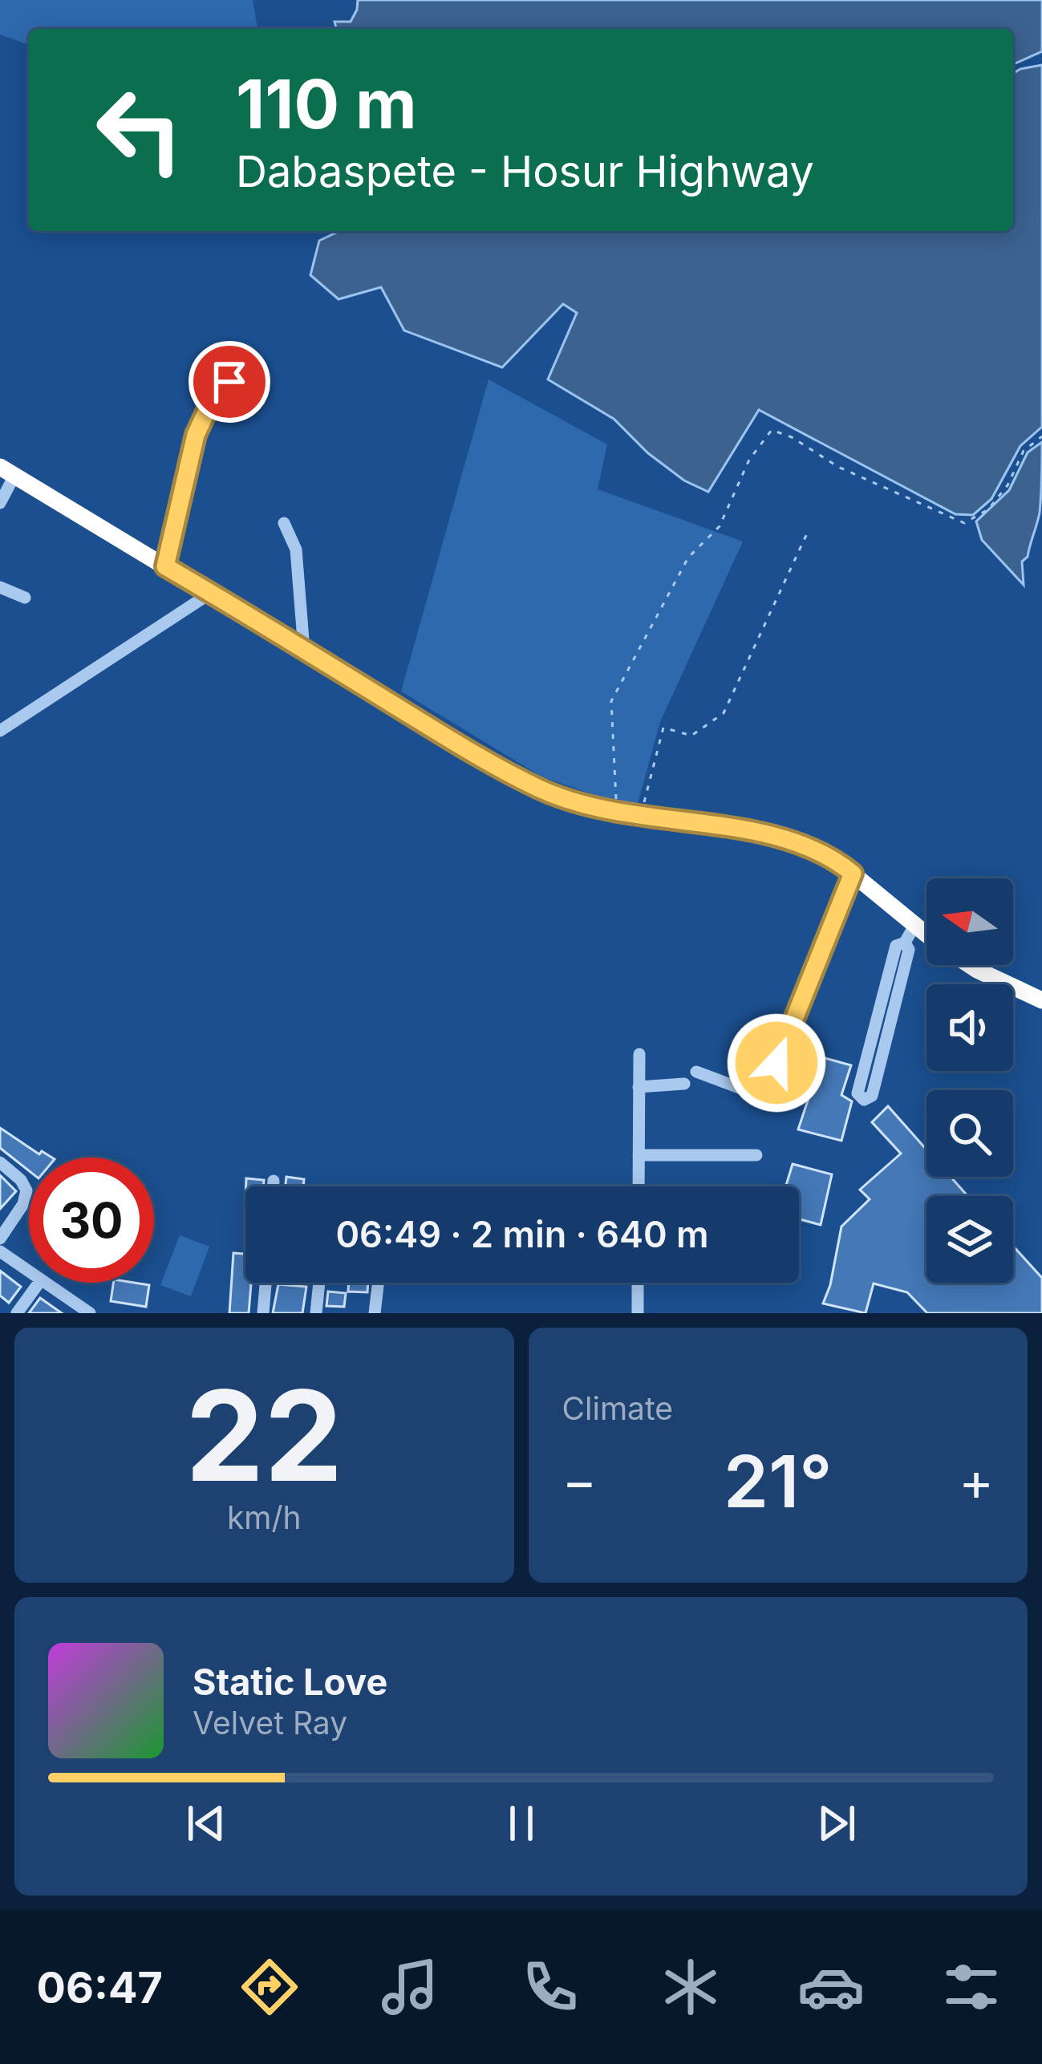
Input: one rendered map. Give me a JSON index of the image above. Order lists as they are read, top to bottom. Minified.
{"north":"left","page":{"turn":["110 m","Dabaspete - Hosur Highway"],"limit":"30","trip":"06:49 · 2 min · 640 m","tile":[["22","km/h"],"Climate"],"heat":["−","21°","+"],"song":["Static Love","Velvet Ray"],"tabs":"06:47"}}
